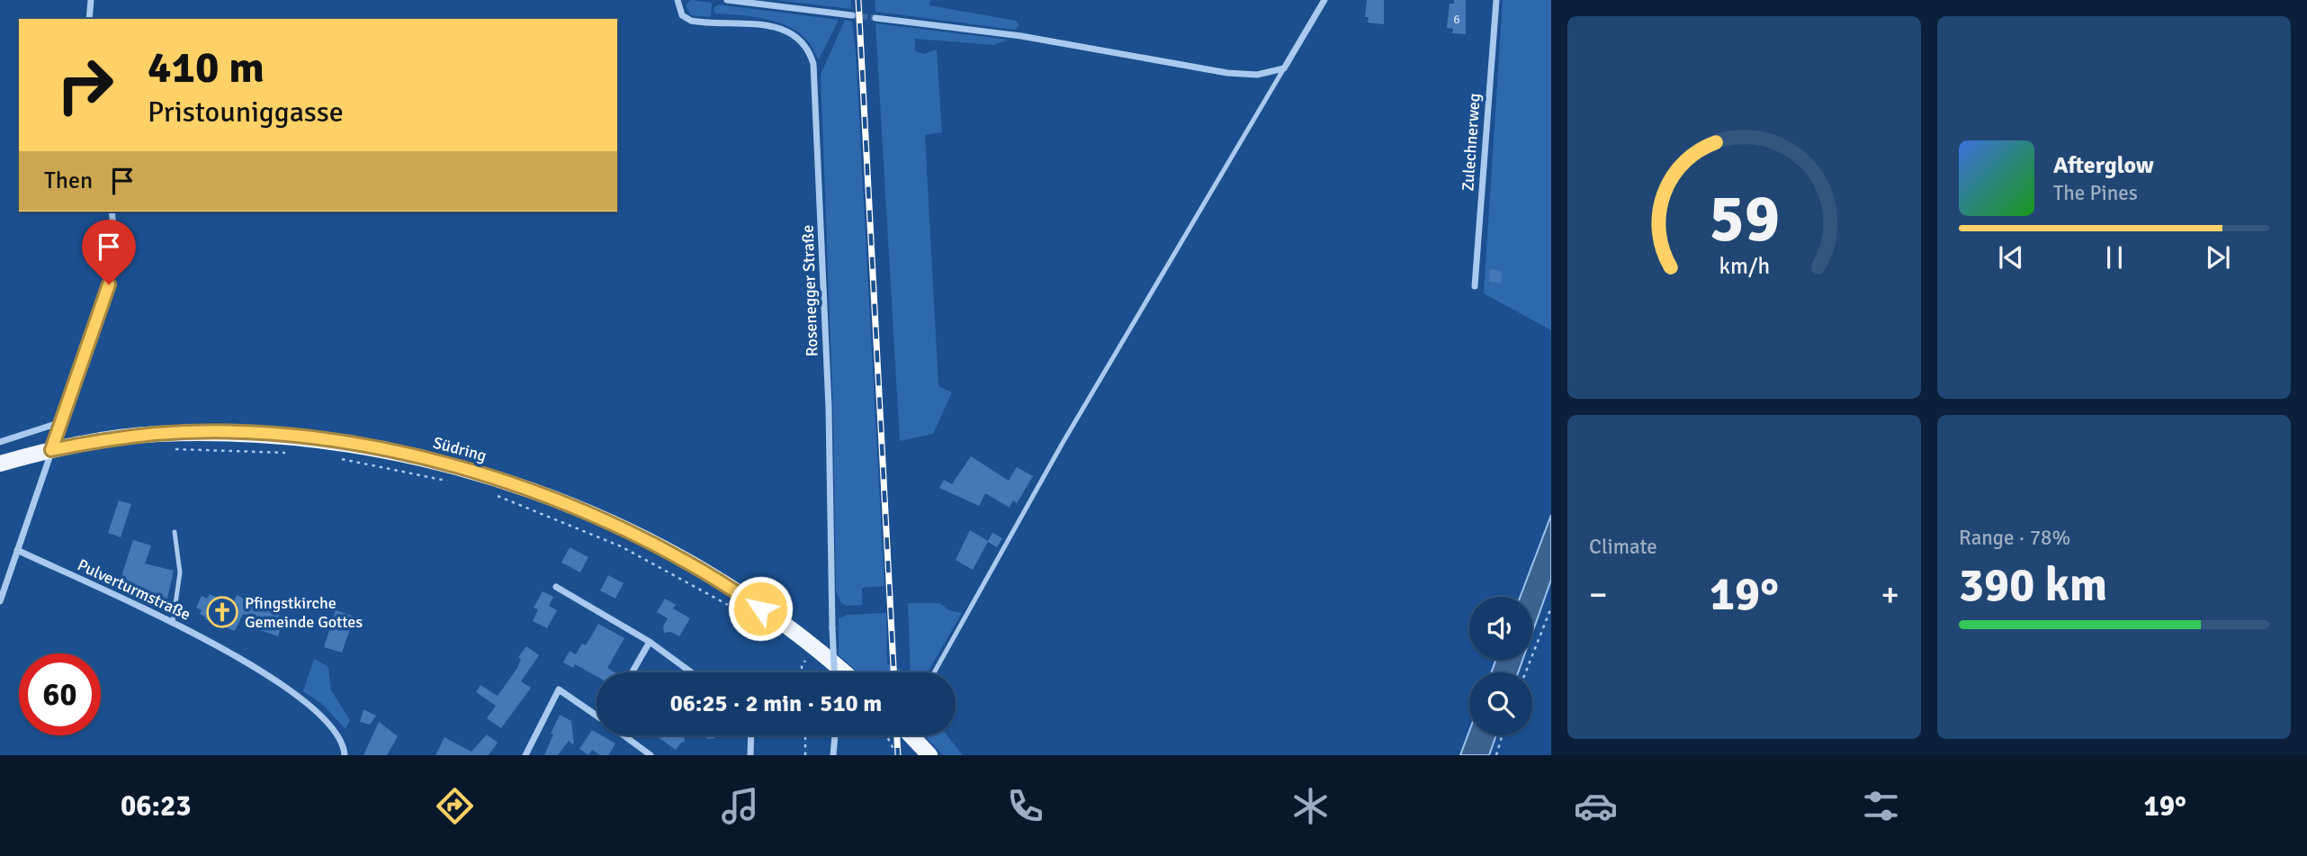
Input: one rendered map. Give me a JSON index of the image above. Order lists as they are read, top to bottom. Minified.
{"streets":{"main road":["Südring"],"street":["Zulechnerweg","Rosenegger Straße","Pulverturmstraße"]},"places":{"church":["Pfingstkirche Gemeinde Gottes"]},"house_numbers":["6"],"page":{"turn":["410 m","Pristouniggasse"],"song":["Afterglow","The Pines"],"then":"Then","tile":["Climate",["Range · 78%","390 km"]],"heat":["−","19°","+"],"limit":"60","trip":"06:25 · 2 min · 510 m","tabs":["06:23","19°"],"gauge":["59","km/h"]}}
